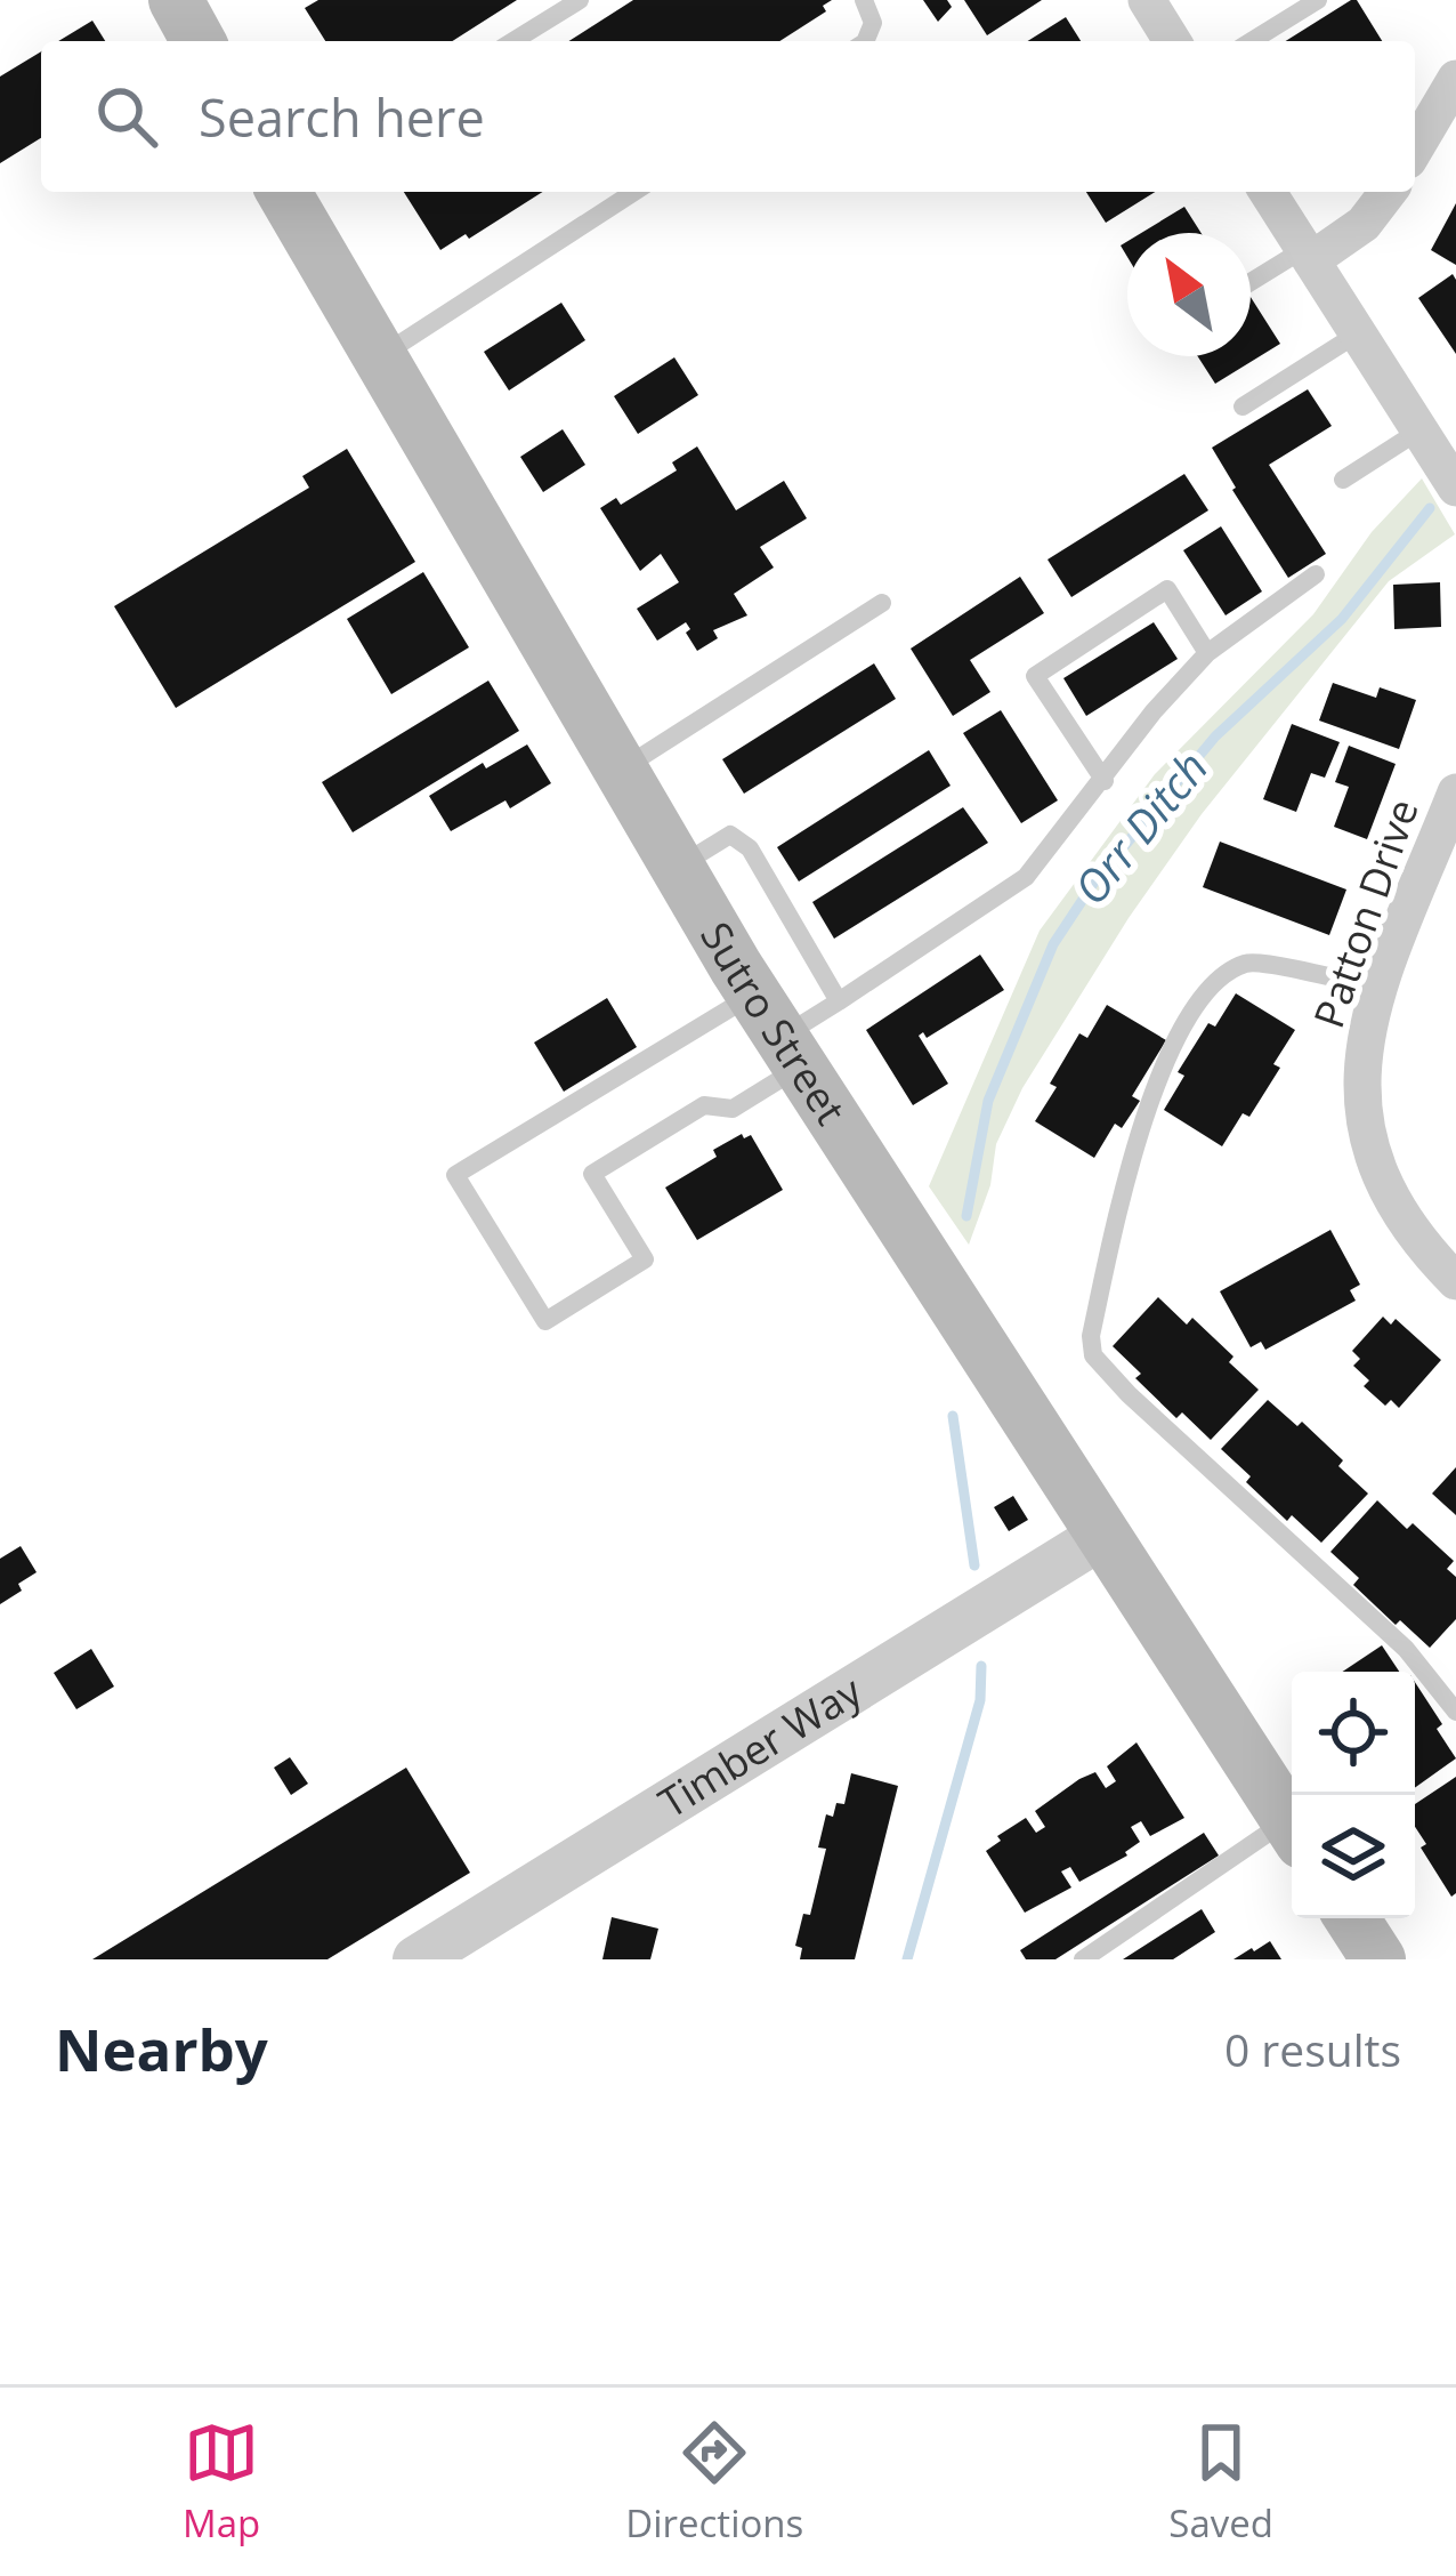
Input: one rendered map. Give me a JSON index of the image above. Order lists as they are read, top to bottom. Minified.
{"streets":{"main road":["Sutro Street"],"street":["Patton Drive","Timber Way"]},"crossings":[["Sutro Street","Timber Way"]],"water":["Orr Ditch"],"north":"top left","page":{"search":"Search here","heading":["Nearby","0 results"],"nav":["Map","Directions","Saved"]}}
